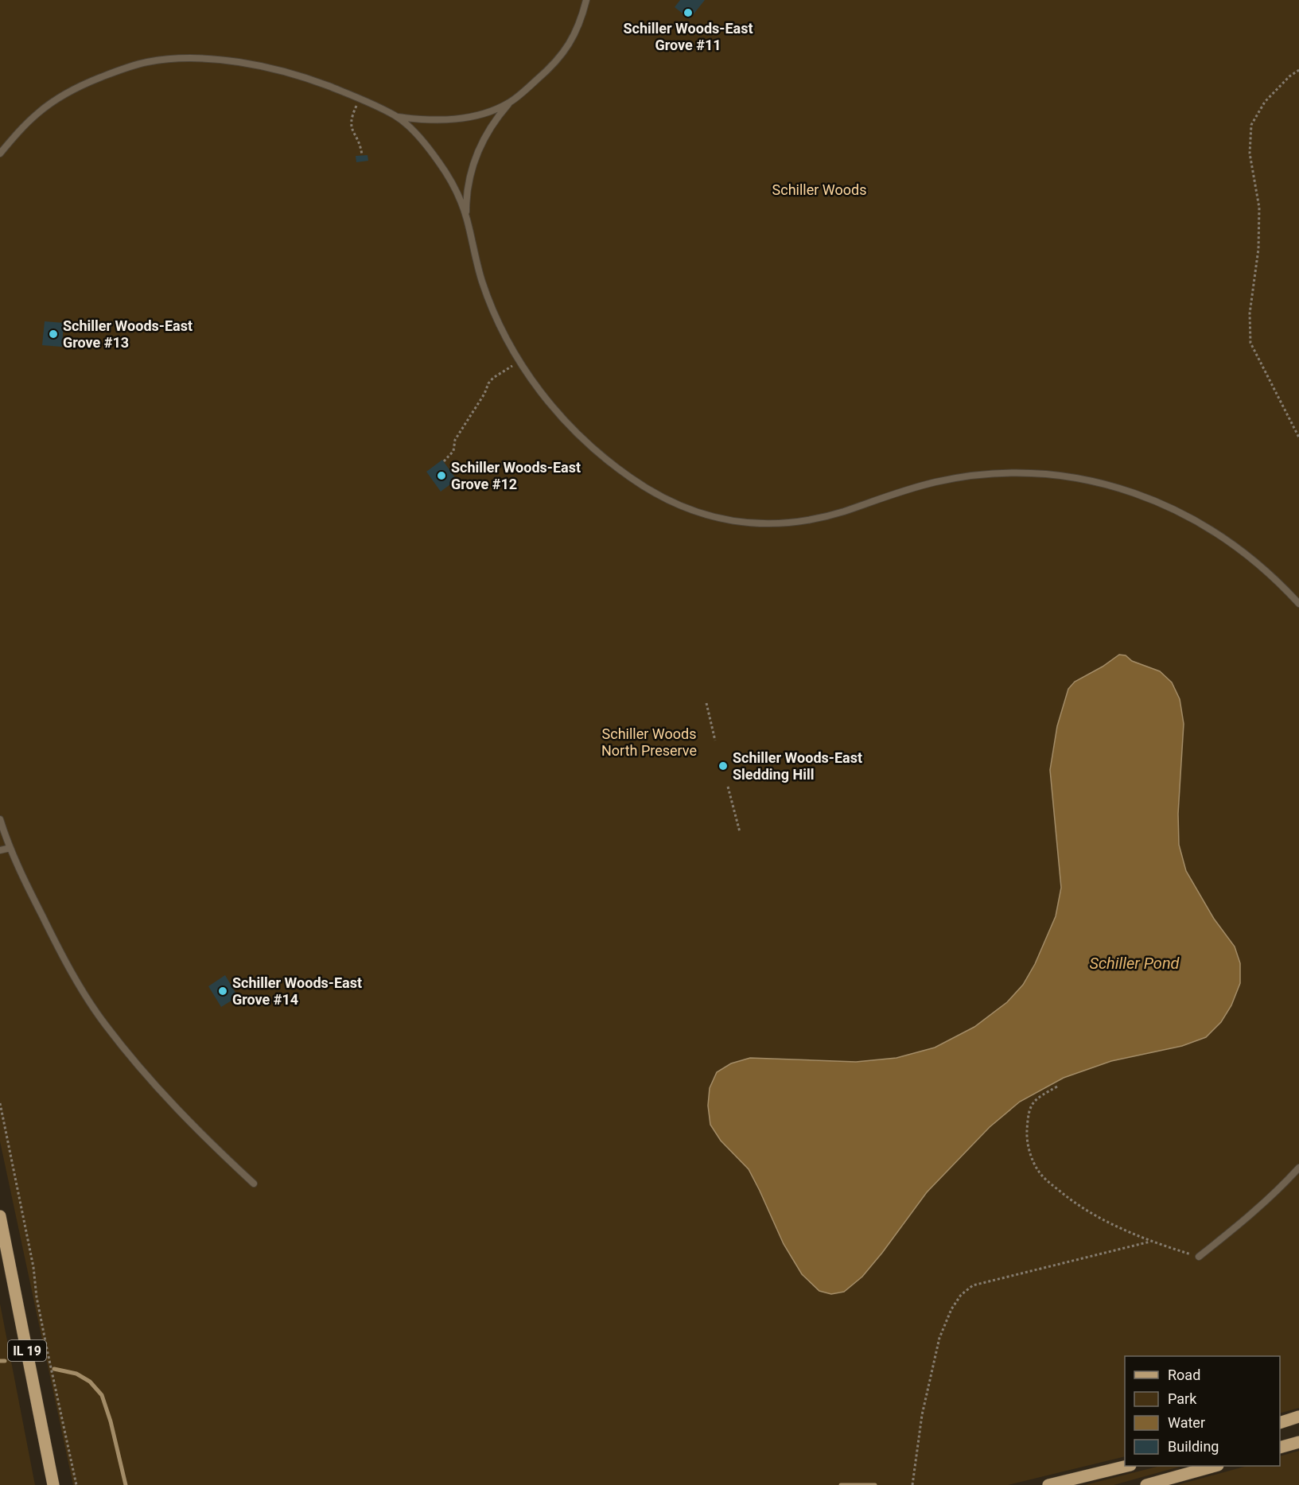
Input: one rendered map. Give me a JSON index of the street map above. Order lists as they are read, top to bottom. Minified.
{"streets":{"main road":["IL 19"]},"water":["Schiller Pond"],"parks":["Schiller Woods","Schiller Woods North Preserve"],"places":["Schiller Woods-East Grove #11","Schiller Woods-East Grove #13","Schiller Woods-East Grove #12","Schiller Woods-East Sledding Hill","Schiller Woods-East Grove #14"],"legend":["Road","Park","Water","Building"]}
